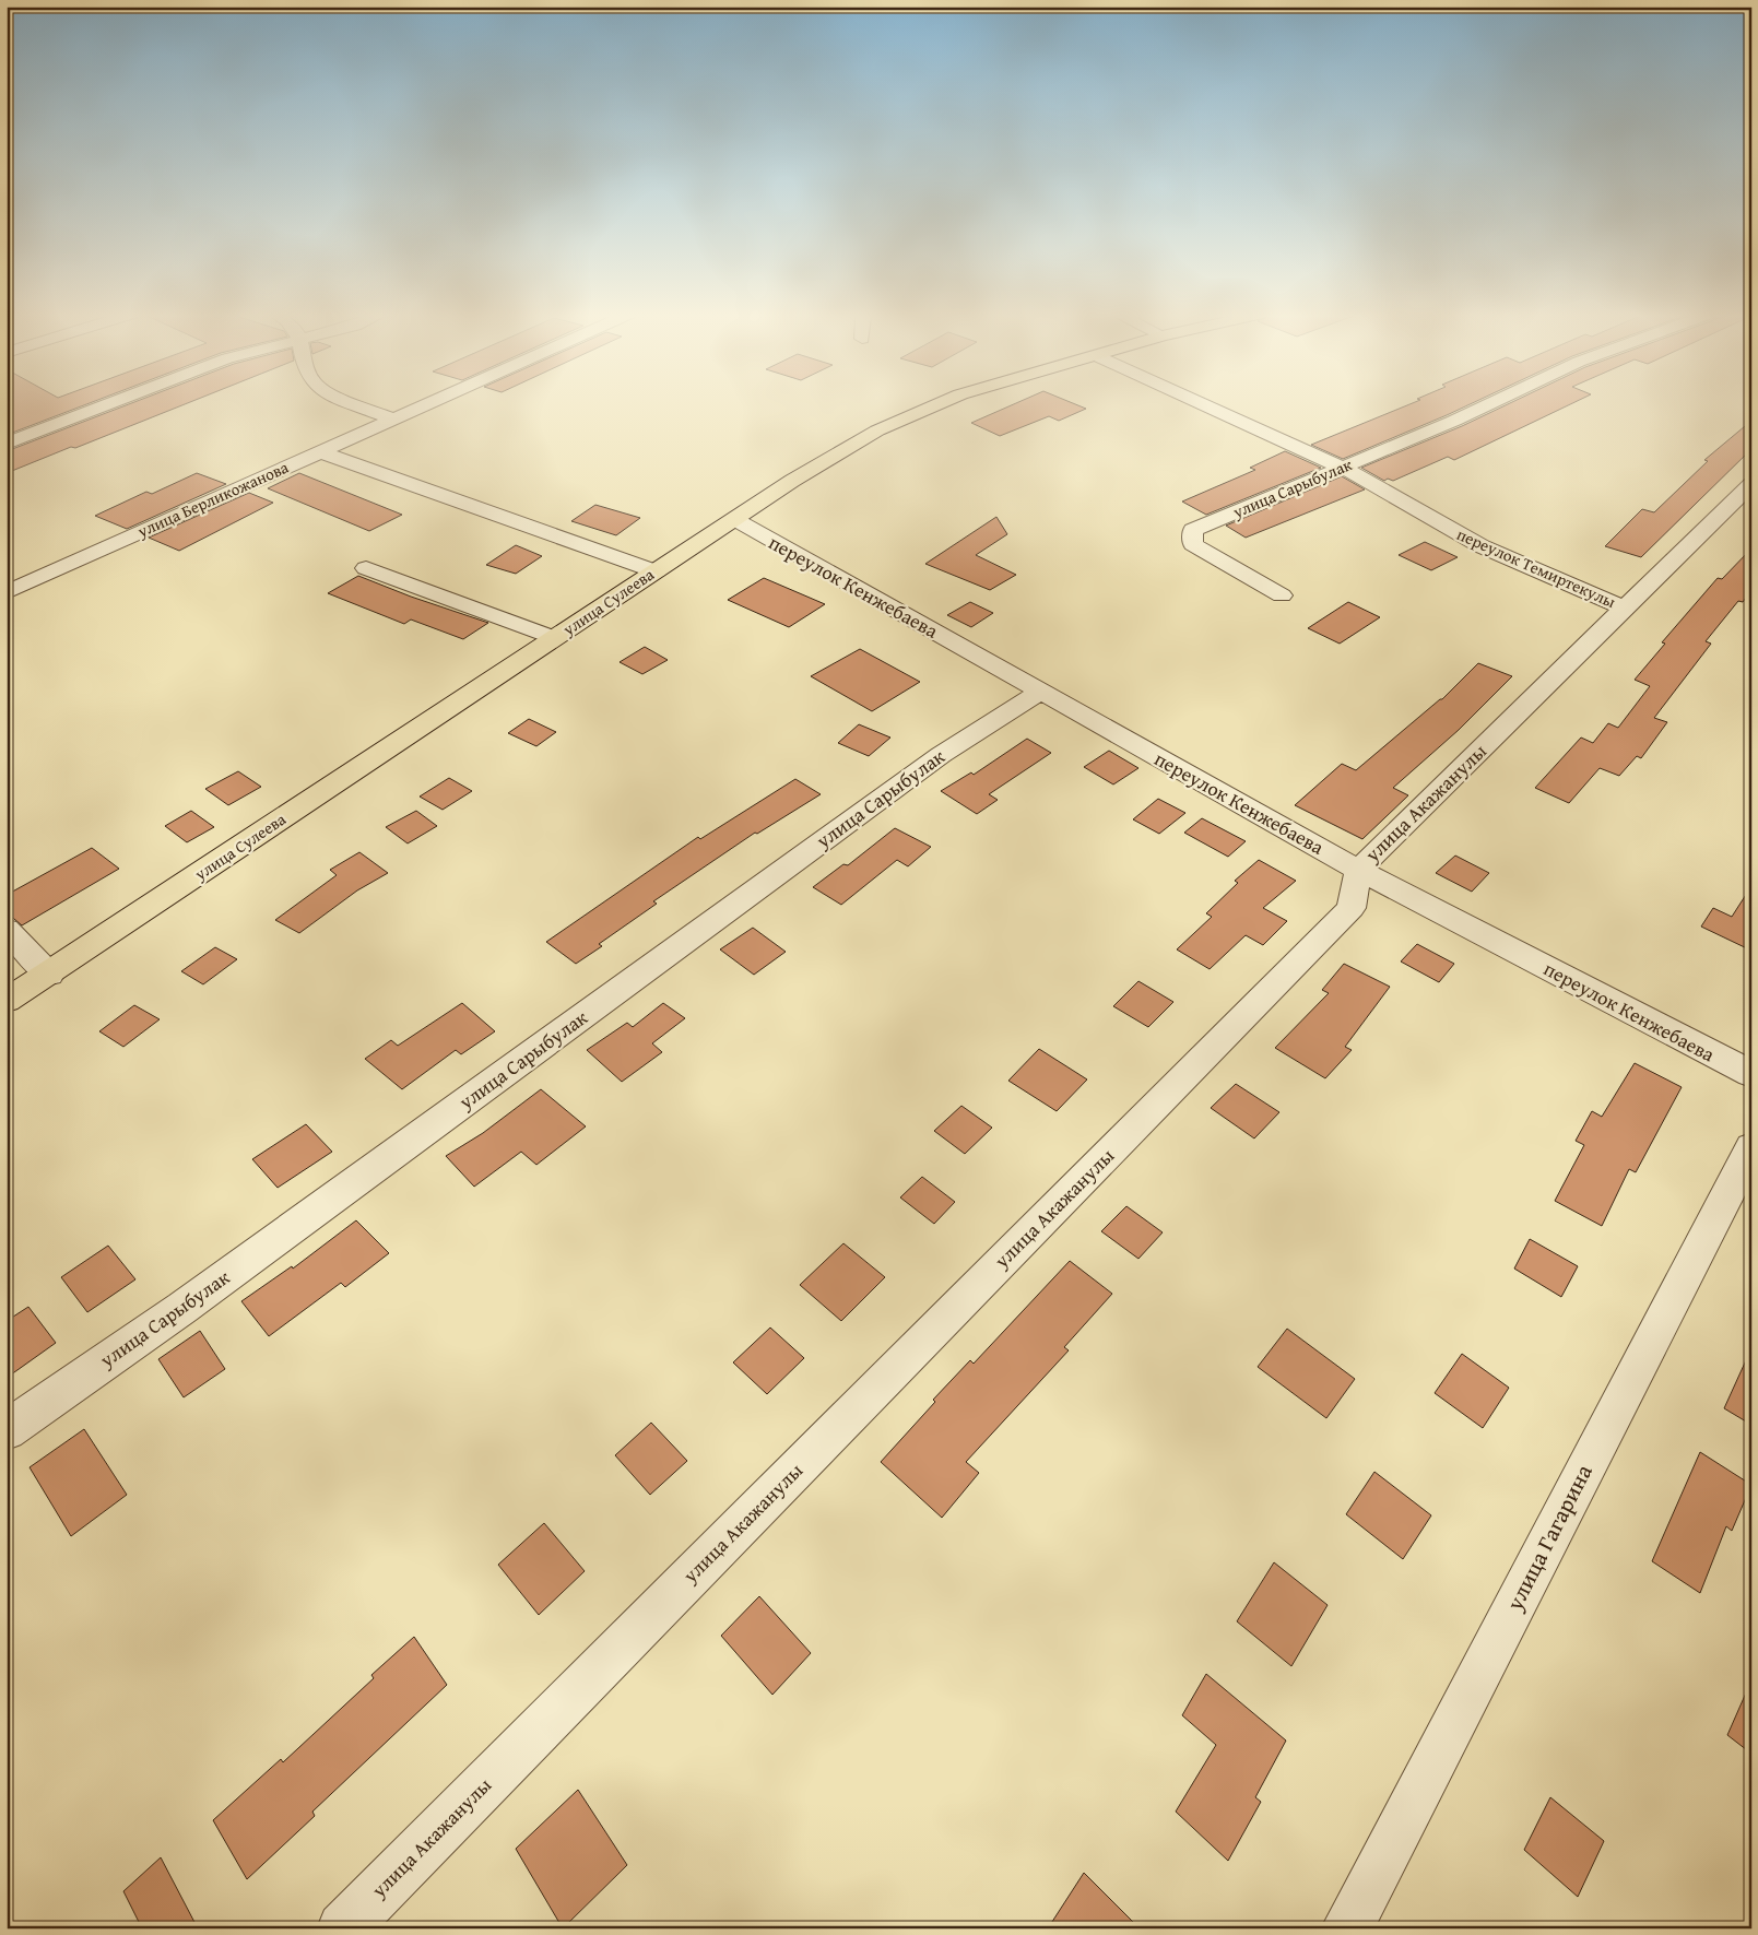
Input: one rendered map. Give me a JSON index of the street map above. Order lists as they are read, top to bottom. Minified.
{"streets":{"main road":["улица Сулеева"],"street":["улица Сарыбулак","улица Берликожанова","переулок Темиртекулы","переулок Кенжебаева","улица Акажанулы","улица Гагарина"]},"crossings":[["улица Сарыбулак","переулок Темиртекулы"],["улица Сарыбулак","переулок Кенжебаева"],["переулок Темиртекулы","улица Акажанулы"],["переулок Кенжебаева","улица Сулеева"],["переулок Кенжебаева","улица Акажанулы"]]}
